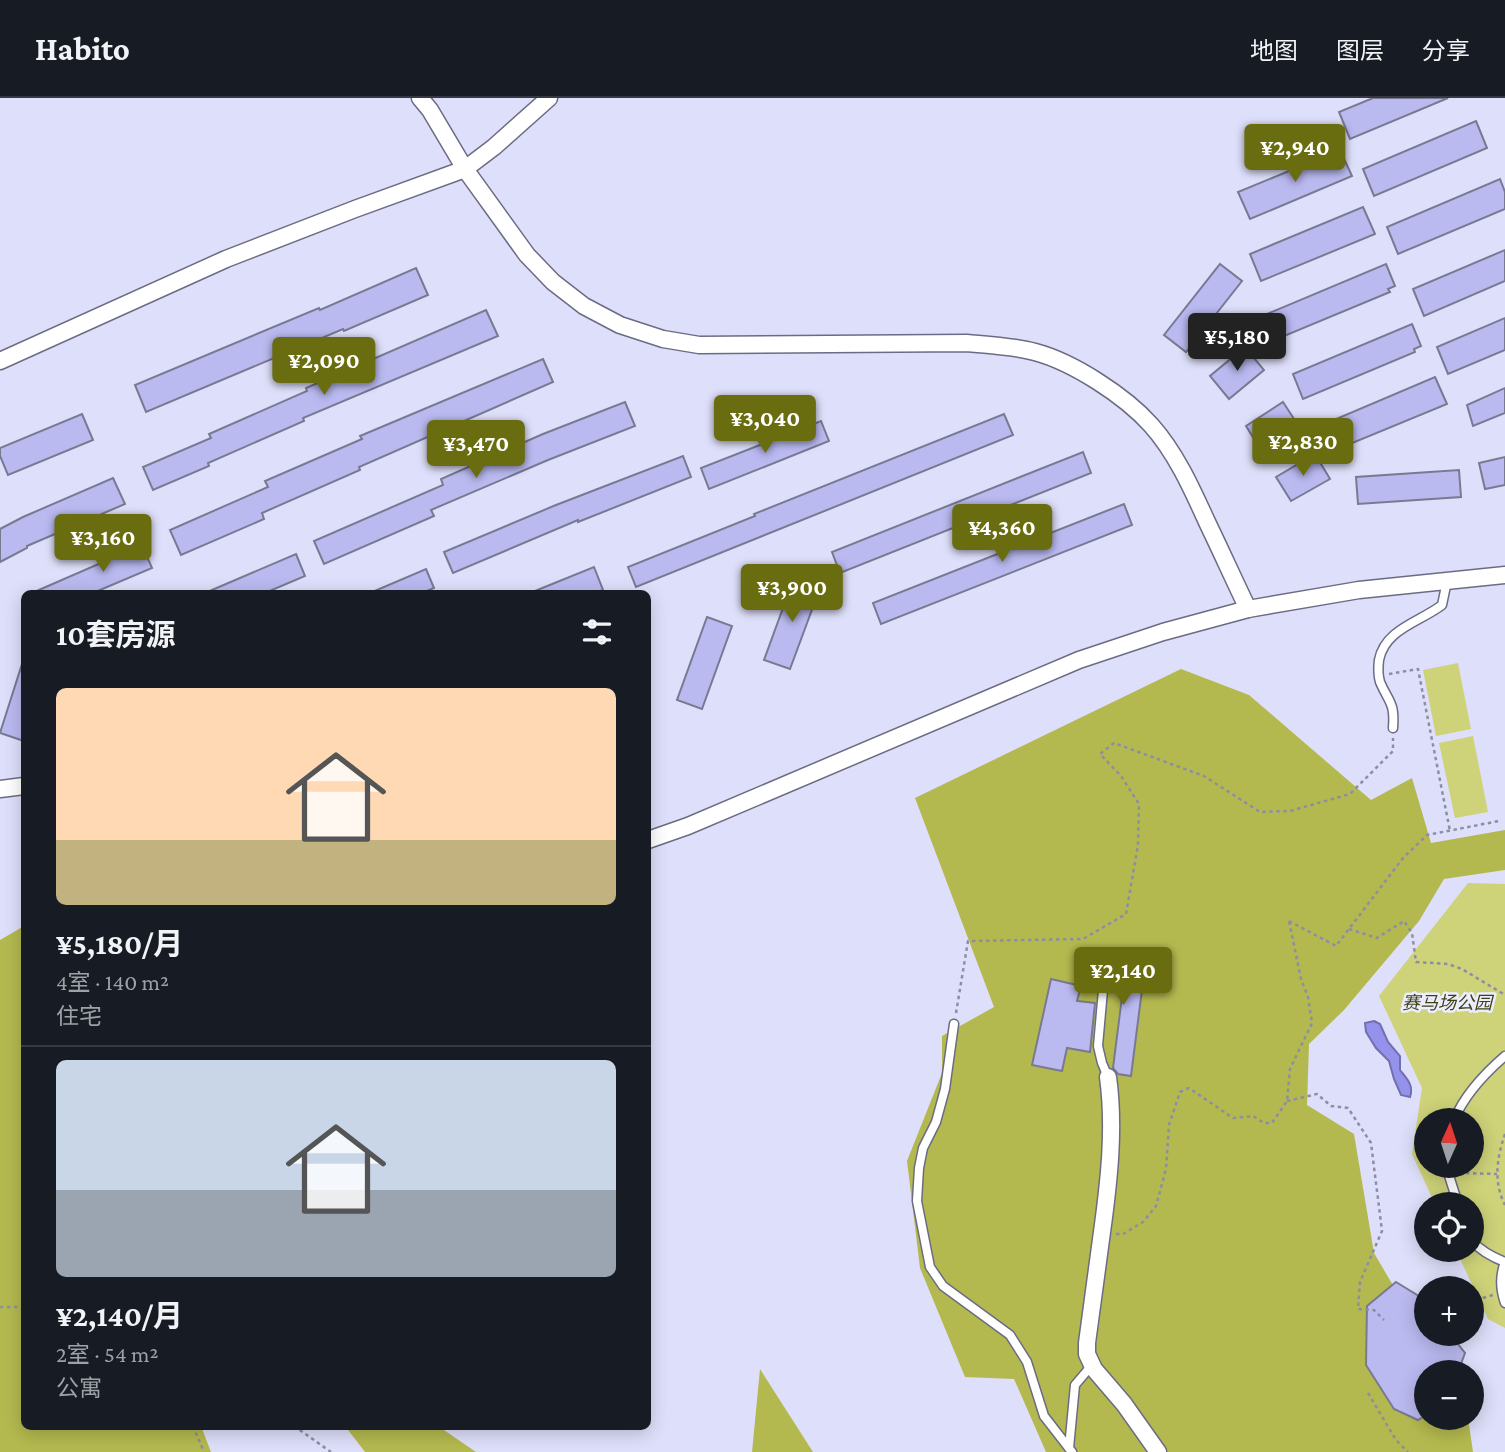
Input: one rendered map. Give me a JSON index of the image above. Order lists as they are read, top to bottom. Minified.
{"parks":["赛马场公园"],"north":"top","page":{"header":"Habito","nav":["地图","图层","分享"],"price":["¥2,940","¥5,180","¥2,090","¥3,040","¥2,830","¥3,470","¥4,360","¥3,160","¥3,900","¥2,140"],"heading":"10套房源","list":[{"name":"¥5,180/月","note":"4室 · 140 m² · 住宅"},{"name":"¥2,140/月","note":"2室 · 54 m² · 公寓"}],"map_buttons":["+","−"]}}
